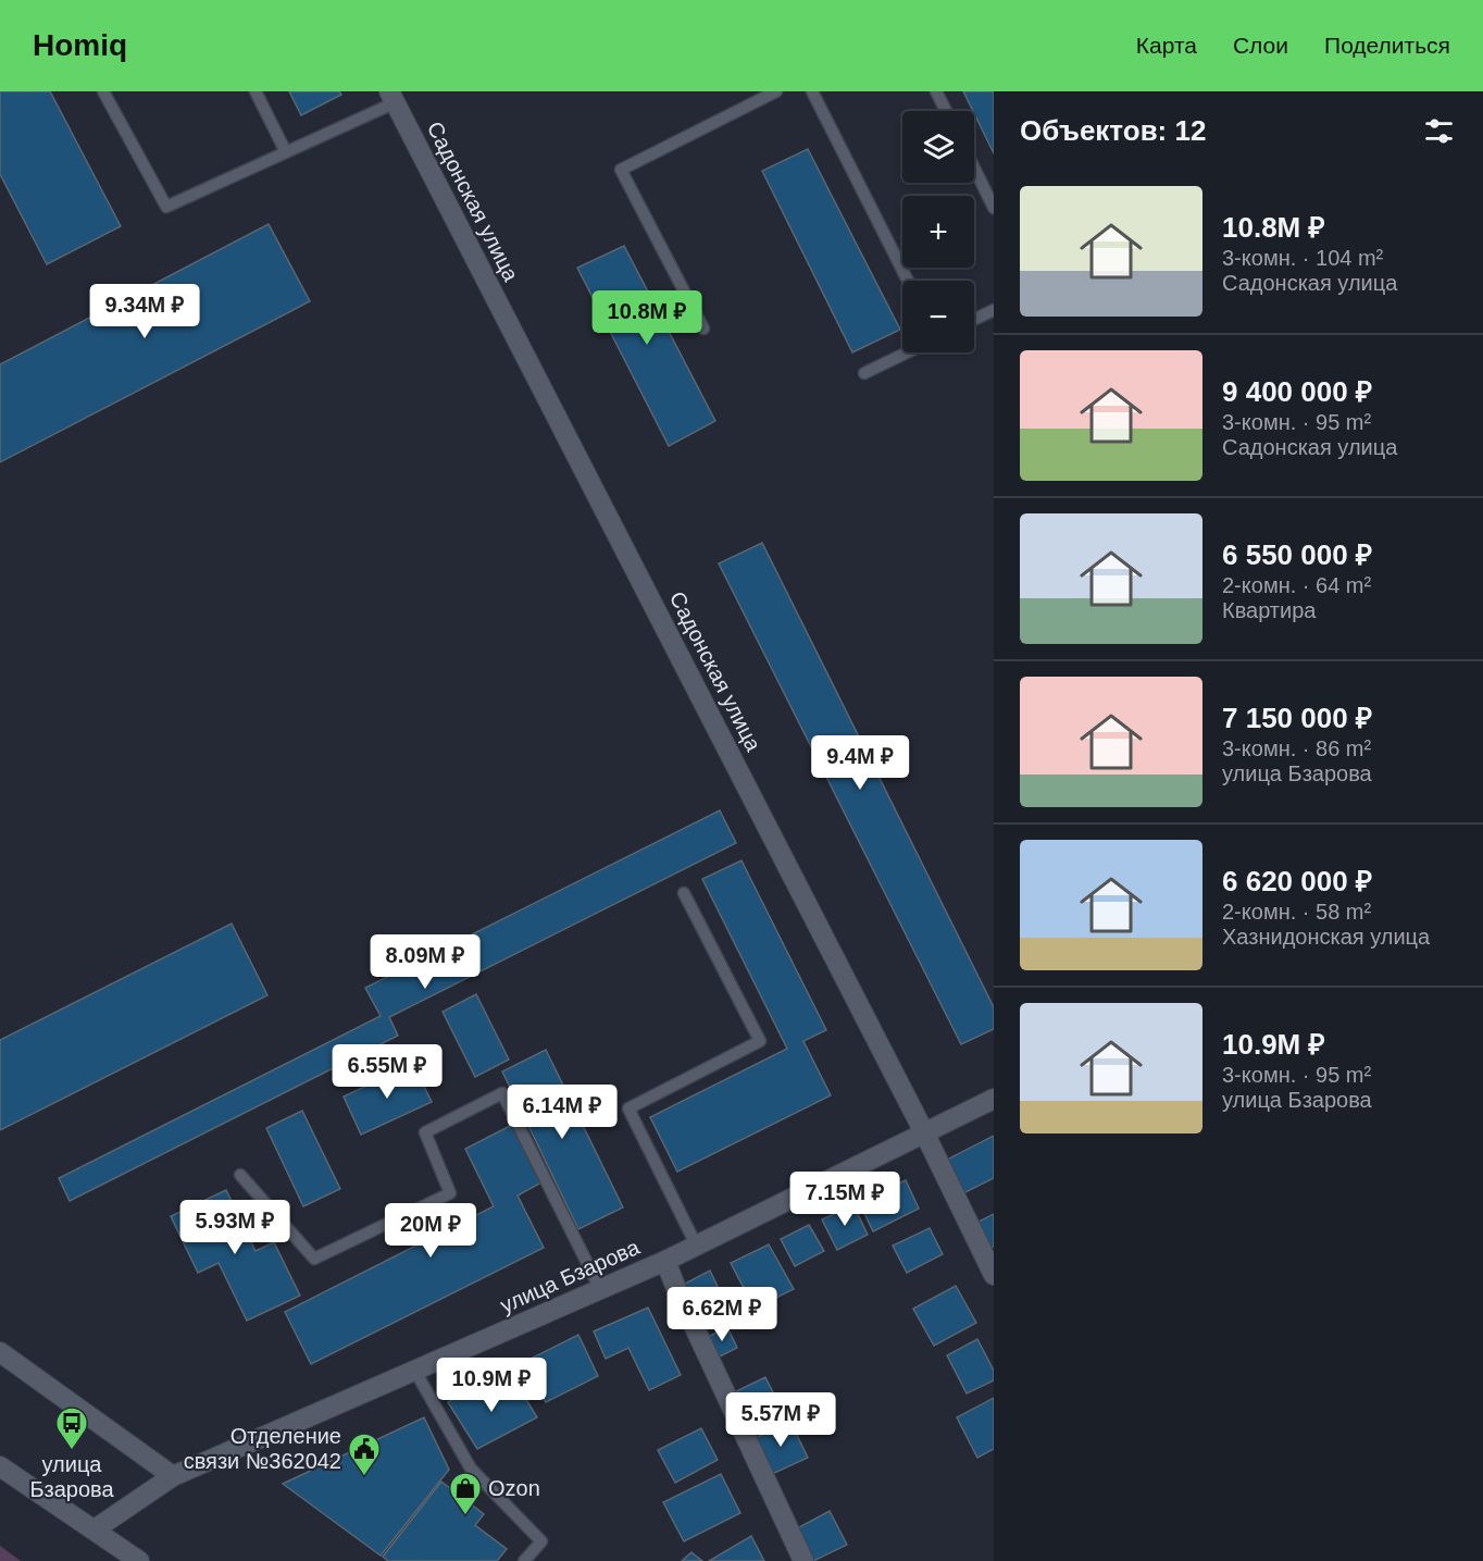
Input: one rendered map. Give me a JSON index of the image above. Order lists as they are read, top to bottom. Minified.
{"streets":{"street":["Садонская улица","улица Бзарова"]},"crossings":[["Садонская улица","улица Бзарова"]],"places":{"bus stop":["улица Бзарова"],"public building":["Отделение связи №362042"],"shop":["Ozon"]},"page":{"header":"Homiq","nav":["Карта","Слои","Поделиться"],"heading":"Объектов: 12","map_buttons":["+","−"],"list":[{"name":"10.8M ₽","note":"3-комн. · 104 m² · Садонская улица"},{"name":"9 400 000 ₽","note":"3-комн. · 95 m² · Садонская улица"},{"name":"6 550 000 ₽","note":"2-комн. · 64 m² · Квартира"},{"name":"7 150 000 ₽","note":"3-комн. · 86 m² · улица Бзарова"},{"name":"6 620 000 ₽","note":"2-комн. · 58 m² · Хазнидонская улица"},{"name":"10.9M ₽","note":"3-комн. · 95 m² · улица Бзарова"}],"price":["9.34M ₽","10.8M ₽","9.4M ₽","8.09M ₽","6.55M ₽","6.14M ₽","7.15M ₽","5.93M ₽","20M ₽","6.62M ₽","10.9M ₽","5.57M ₽"]}}
